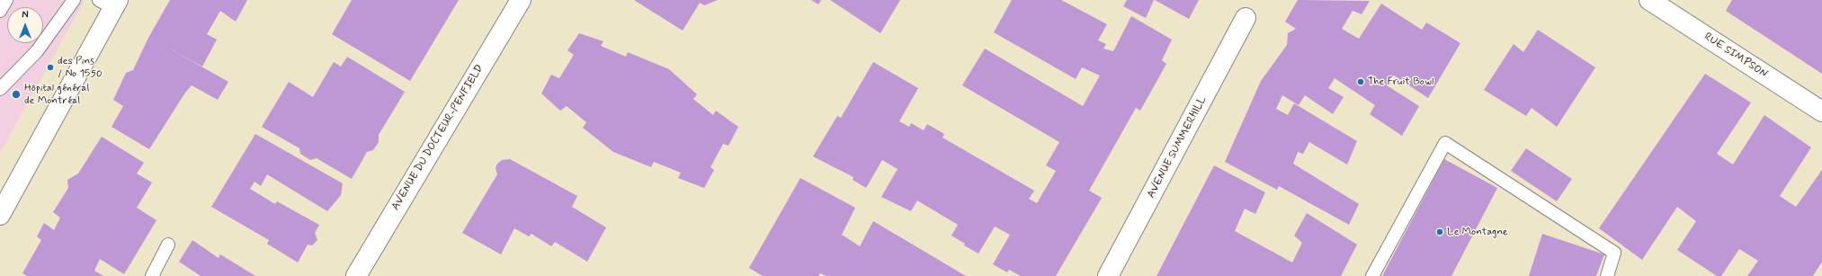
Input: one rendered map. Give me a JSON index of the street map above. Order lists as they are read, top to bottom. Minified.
{"streets":{"main road":["RUE SIMPSON","AVENUE DU DOCTEUR-PENFIELD","AVENUE SUMMERHILL"]},"places":["des Pins / No 1550","The Fruit Bowl","Hôpital général de Montréal","Le Montagne"],"north":"top"}
